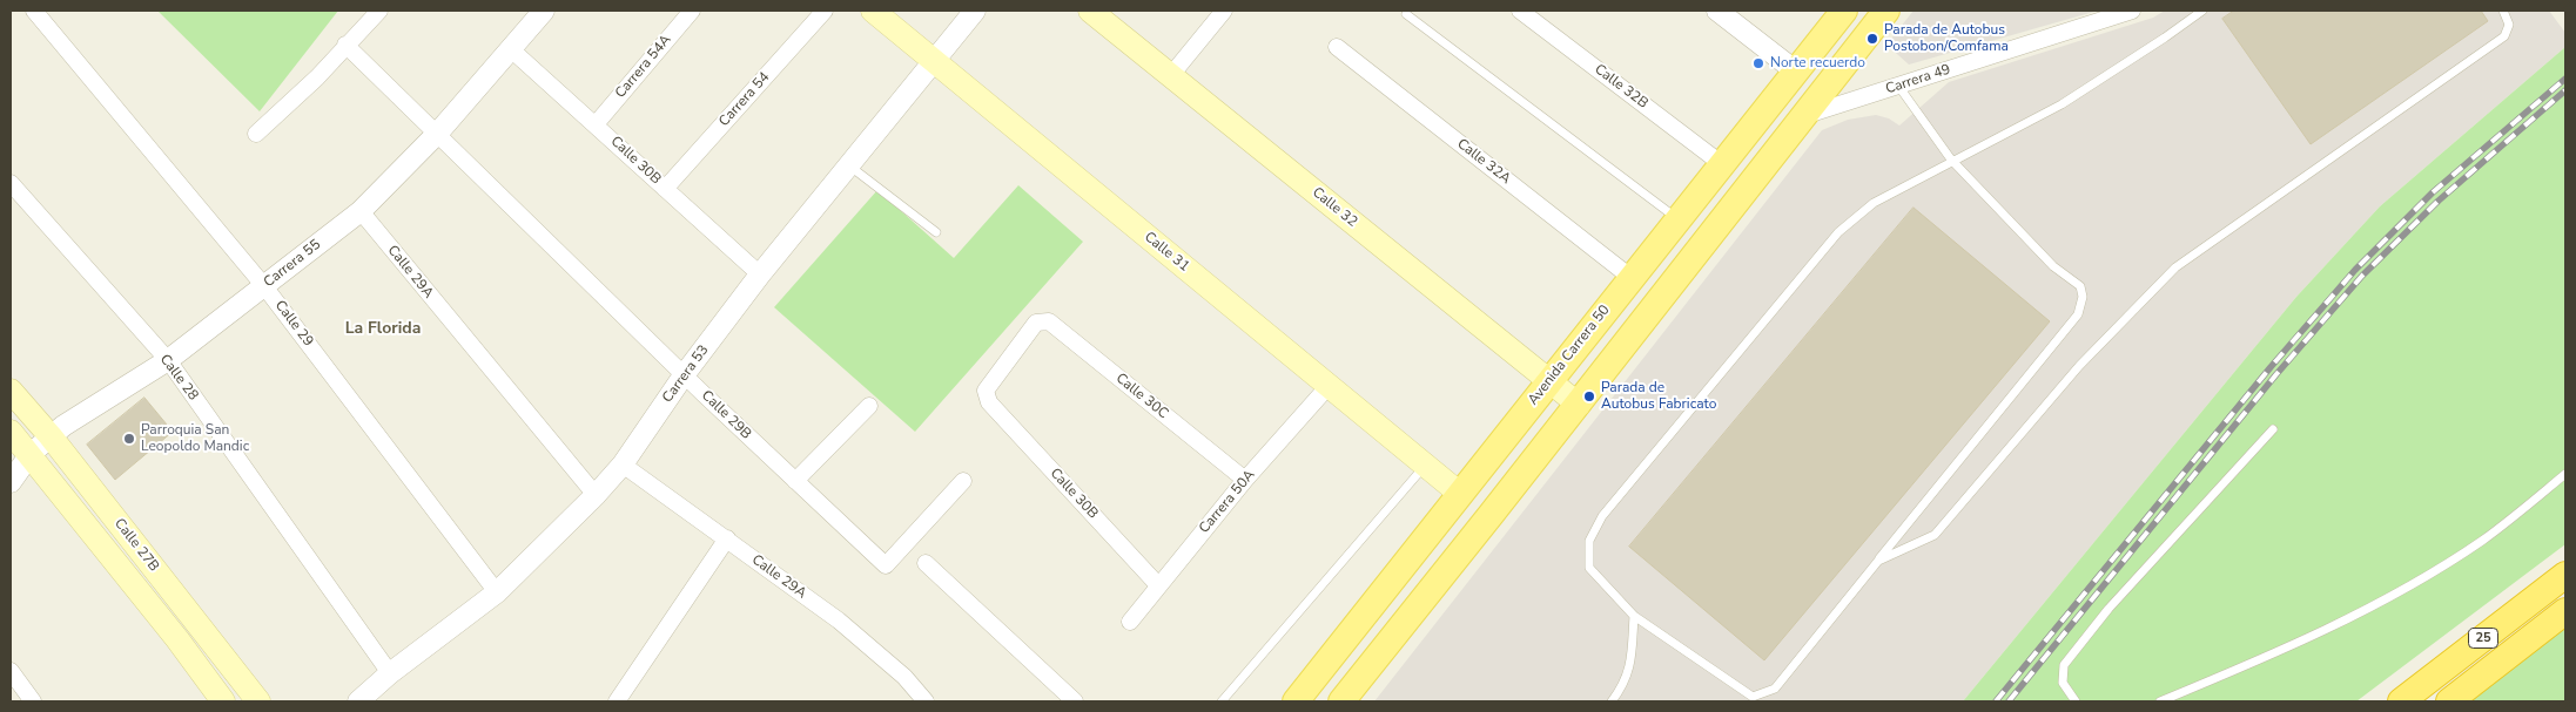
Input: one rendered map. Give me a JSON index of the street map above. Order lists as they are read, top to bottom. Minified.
{"streets":{"highway":["25"],"main road":["Calle 32","Calle 31","Avenida Carrera 50","Calle 27B"],"street":["Carrera 54A","Carrera 49","Calle 32B","Carrera 54","Calle 30B","Calle 32A","Carrera 55","Calle 29A","Calle 29","Carrera 53","Calle 28","Calle 30C","Calle 29B","Carrera 50A"]},"crossings":[["Carrera 54A","Calle 30B"],["Calle 32B","Avenida Carrera 50"],["Carrera 54","Calle 30B"],["Calle 30B","Carrera 55"],["Calle 30B","Carrera 53"],["Calle 30B","Calle 30C"],["Calle 30B","Carrera 50A"],["Calle 32A","Avenida Carrera 50"],["Calle 32","Avenida Carrera 50"],["Calle 31","Avenida Carrera 50"],["Calle 31","Carrera 53"],["Calle 31","Carrera 50A"],["Carrera 55","Calle 29A"],["Carrera 55","Calle 29"],["Carrera 55","Calle 28"],["Carrera 55","Calle 29B"],["Carrera 55","Calle 27B"],["Calle 29A","Carrera 53"],["Calle 29","Carrera 53"],["Carrera 53","Calle 28"],["Carrera 53","Calle 29B"],["Calle 30C","Carrera 50A"]],"districts":["La Florida"],"places":["Parada de Autobus Postobon/Comfama","Norte recuerdo","Parada de Autobus Fabricato","Parroquia San Leopoldo Mandic"]}
